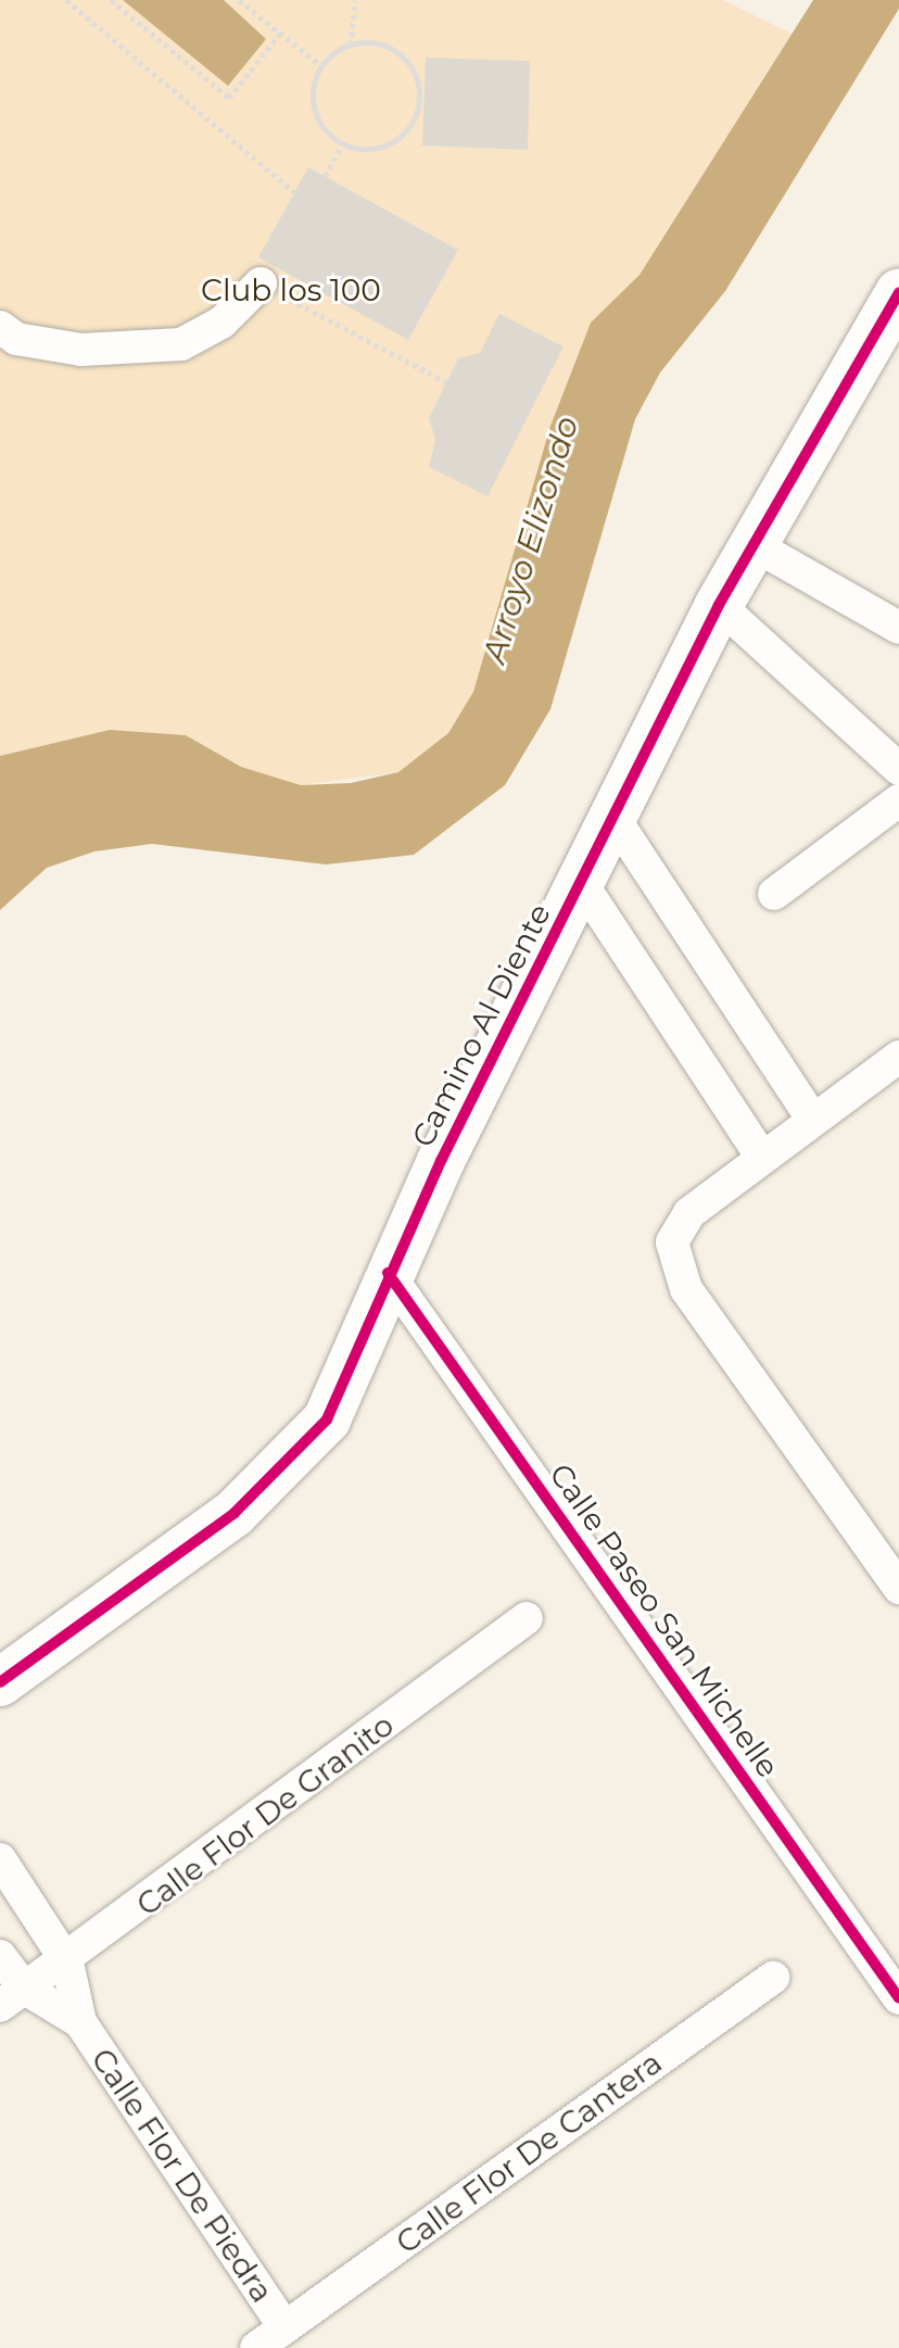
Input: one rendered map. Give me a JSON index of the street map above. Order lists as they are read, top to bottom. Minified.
{"streets":{"street":["Camino Al Diente","Calle Paseo San Michelle","Calle Flor De Granito","Calle Flor De Cantera","Calle Flor De Piedra"]},"crossings":[["Camino Al Diente","Calle Paseo San Michelle"],["Calle Flor De Granito","Calle Flor De Piedra"],["Calle Flor De Cantera","Calle Flor De Piedra"]],"water":["Arroyo Elizondo"],"parks":["Club los 100"]}
